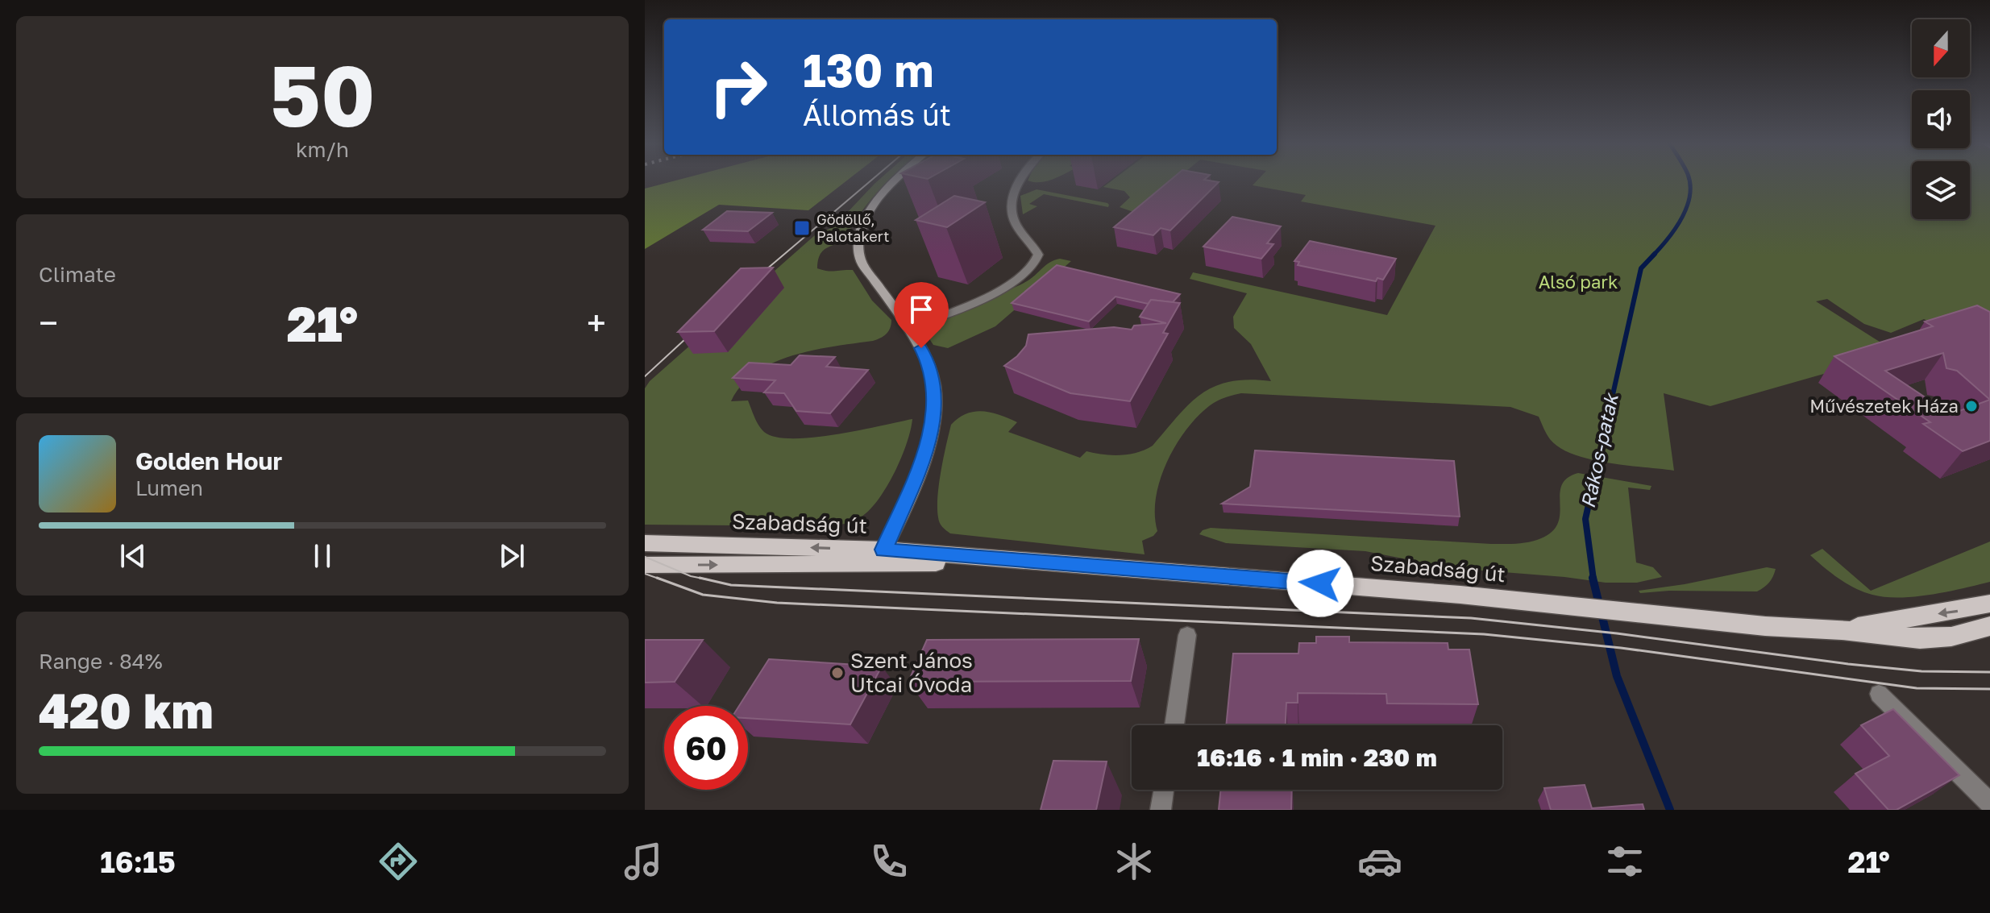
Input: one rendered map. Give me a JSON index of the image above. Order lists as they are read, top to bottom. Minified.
{"streets":{"main road":["Szabadság út"]},"water":["Rákos-patak"],"parks":["Alsó park"],"places":{"transit":["Gödöllő, Palotakert"],"other":["Művészetek Háza","Szent János Utcai Óvoda"]},"north":"bottom","page":{"tile":[["50","km/h"],"Climate",["Range · 84%","420 km"]],"turn":["130 m","Állomás út"],"heat":["−","21°","+"],"song":["Golden Hour","Lumen"],"limit":"60","trip":"16:16 · 1 min · 230 m","tabs":["16:15","21°"]}}
